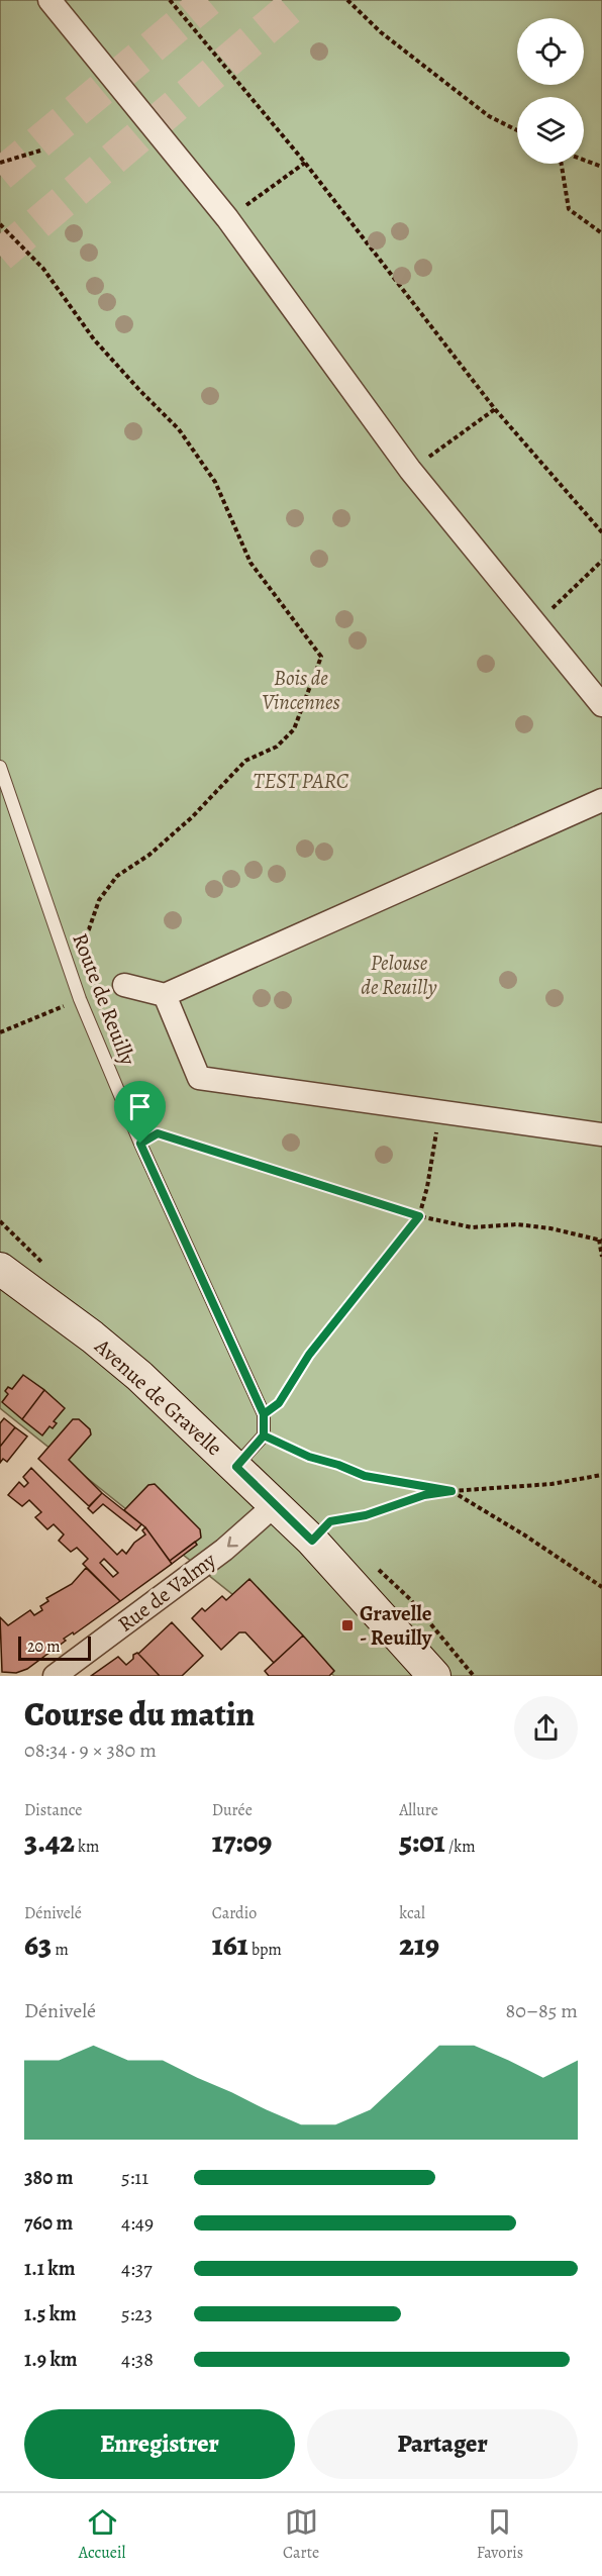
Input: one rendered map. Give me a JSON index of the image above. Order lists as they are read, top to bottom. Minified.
{"streets":{"street":["Avenue de Gravelle","Rue de Valmy"],"lane":["Route de Reuilly"]},"crossings":[["Avenue de Gravelle","Rue de Valmy"]],"one_way":["Rue de Valmy"],"parks":["Bois de Vincennes","TEST PARC","Pelouse de Reuilly"],"places":{"transit":["Gravelle - Reuilly"]},"scale_bar":"20 m","page":{"scale":"20 m","heading":["Course du matin","08:34 · 9 × 380 m"],"stats":[["Distance","3.42 km"],["Durée","17:09"],["Allure","5:01 /km"],["Dénivelé","63 m"],["Cardio","161 bpm"],["kcal","219"]],"chart":["Dénivelé","80–85 m"],"list":[{"name":"380 m","note":"5:11"},{"name":"760 m","note":"4:49"},{"name":"1.1 km","note":"4:37"},{"name":"1.5 km","note":"5:23"},{"name":"1.9 km","note":"4:38"}],"buttons":["Enregistrer","Partager"],"tabs":["Accueil","Carte","Favoris"]}}
